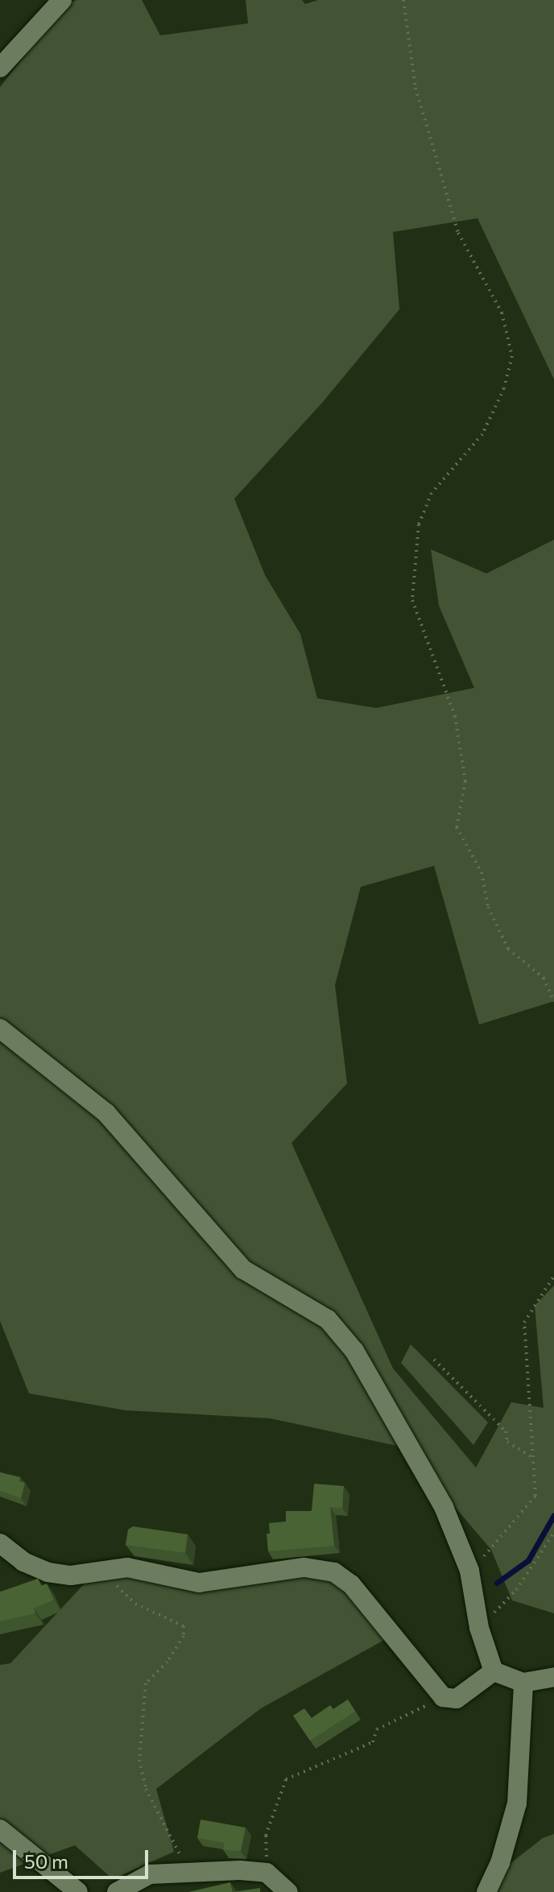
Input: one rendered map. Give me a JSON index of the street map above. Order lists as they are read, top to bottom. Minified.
{"scale_bar":"50 m"}
